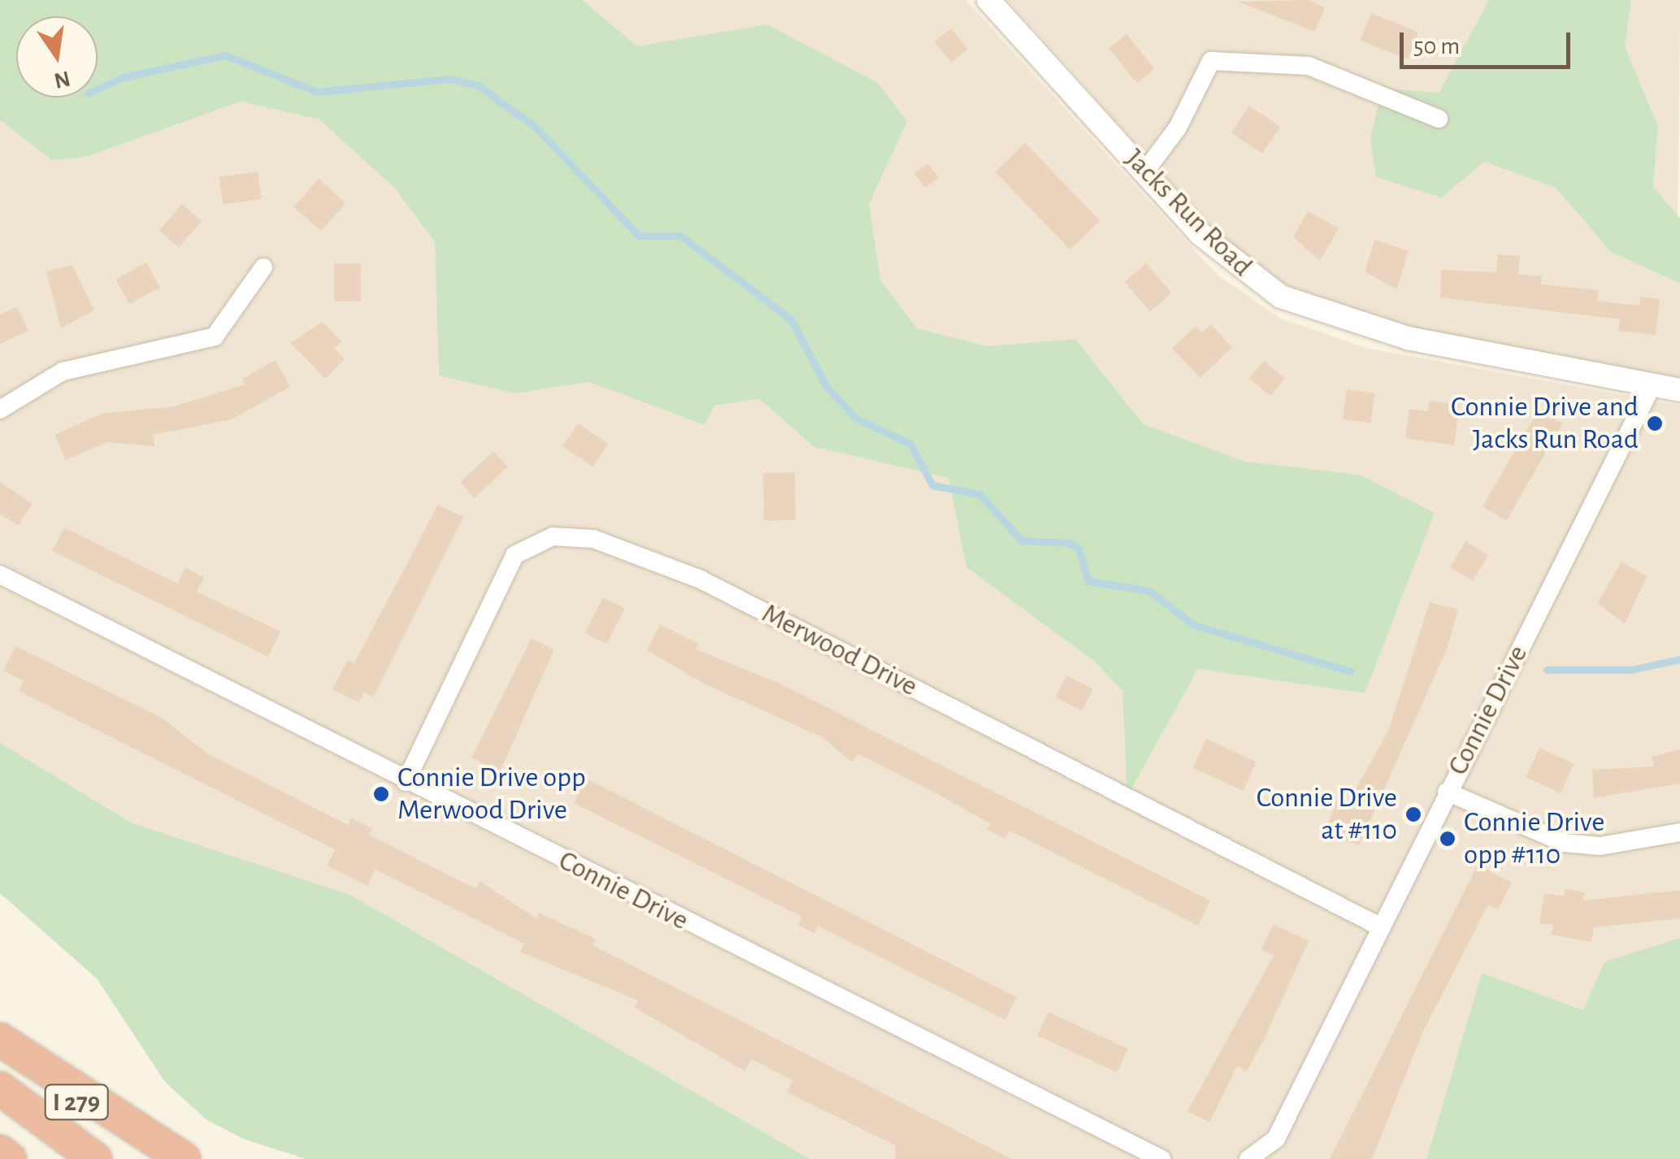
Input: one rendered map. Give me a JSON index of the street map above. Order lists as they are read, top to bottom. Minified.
{"streets":{"highway":["I 279"],"street":["Jacks Run Road","Merwood Drive","Connie Drive"]},"crossings":[["Jacks Run Road","Connie Drive"],["Merwood Drive","Connie Drive"]],"places":["Connie Drive and Jacks Run Road","Connie Drive opp Merwood Drive","Connie Drive at #110","Connie Drive opp #110"],"scale_bar":"50 m","north":"bottom"}
